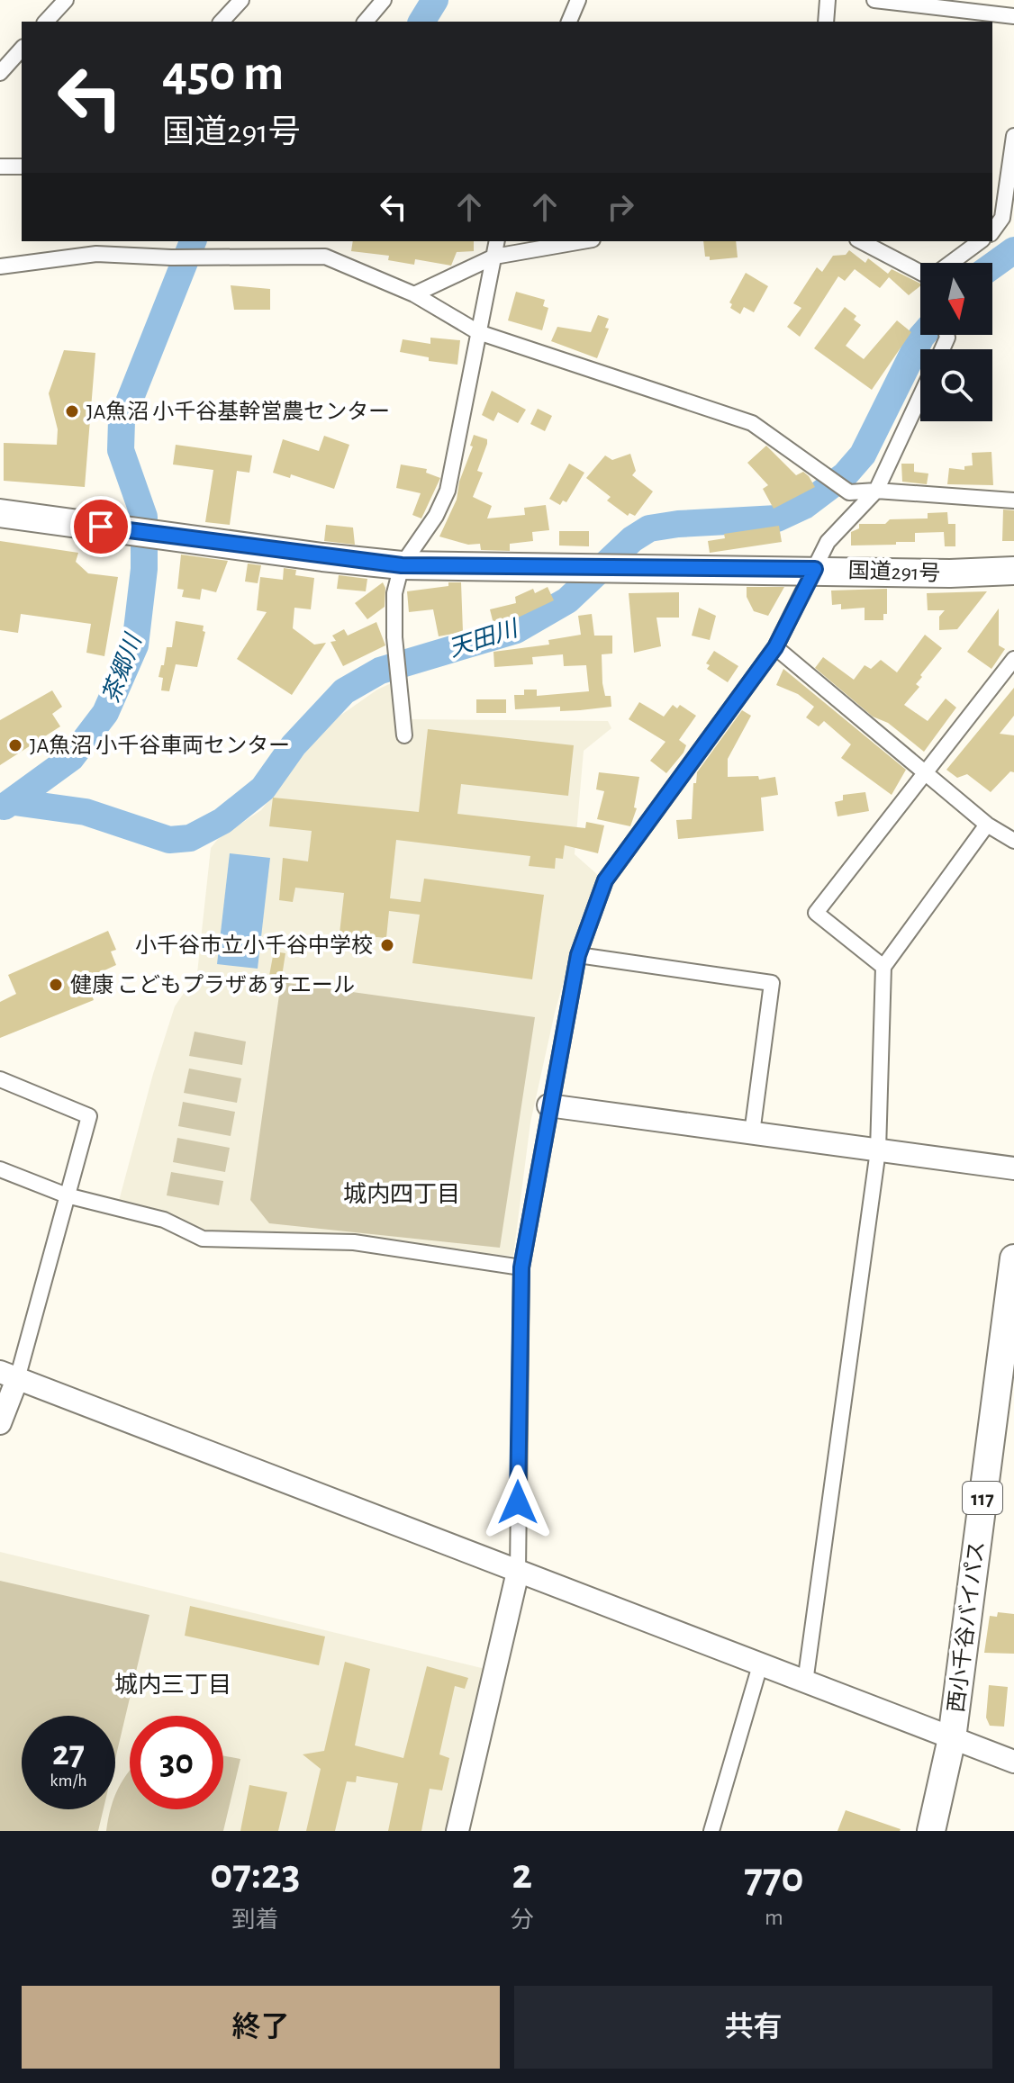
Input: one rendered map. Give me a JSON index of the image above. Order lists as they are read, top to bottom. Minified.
{"streets":{"highway":["国道291号","117","西小千谷バイパス"]},"crossings":[["117","西小千谷バイパス"]],"districts":["城内四丁目","城内三丁目"],"water":["天田川","茶郷川"],"places":["JA魚沼 小千谷基幹営農センター","JA魚沼 小千谷車両センター","小千谷市立小千谷中学校","健康 こどもプラザあすエール"],"north":"bottom","page":{"turn":["450 m","国道291号"],"speed":"27 km/h","limit":"30","eta":["07:23","到着","2","分","770","m"],"buttons":["終了","共有"]}}
